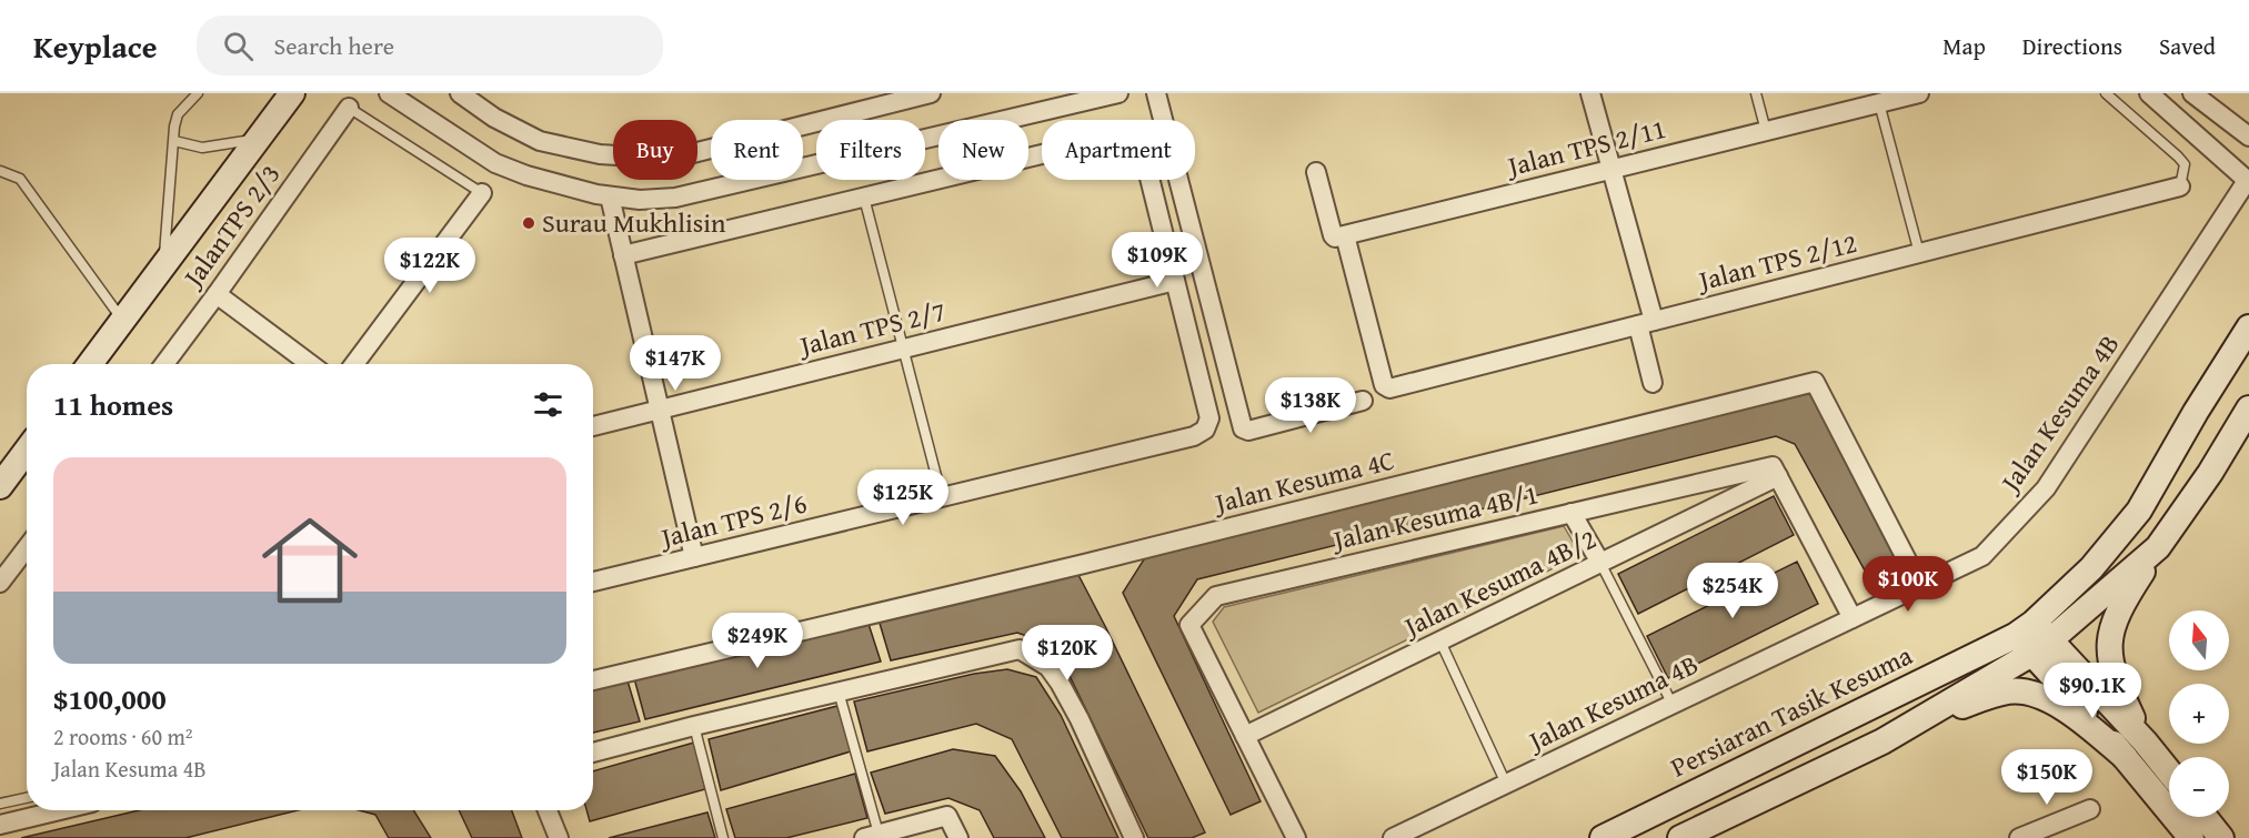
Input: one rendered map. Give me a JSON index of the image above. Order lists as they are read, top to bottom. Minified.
{"streets":{"street":["Jalan TPS 2/11","JalanTPS 2/3","Jalan TPS 2/12","Jalan TPS 2/7","Jalan Kesuma 4B","Jalan Kesuma 4C","Jalan Kesuma 4B/1","Jalan TPS 2/6","Jalan Kesuma 4B/2","Persiaran Tasik Kesuma"]},"crossings":[["Jalan TPS 2/11","Jalan TPS 2/12"],["Jalan TPS 2/7","Jalan TPS 2/6"],["Jalan Kesuma 4B","Jalan Kesuma 4C"],["Jalan Kesuma 4B/1","Jalan Kesuma 4B/2"]],"places":["Surau Mukhlisin"],"north":"top","page":{"header":"Keyplace","search":"Search here","nav":["Map","Directions","Saved"],"chip":["Buy","Rent","Filters","New","Apartment"],"price":["$109K","$122K","$147K","$138K","$125K","$100K","$254K","$249K","$120K","$90.1K","$150K"],"heading":"11 homes","list":[{"name":"$100,000","note":"2 rooms · 60 m² · Jalan Kesuma 4B"}],"map_buttons":["+","−"]}}
